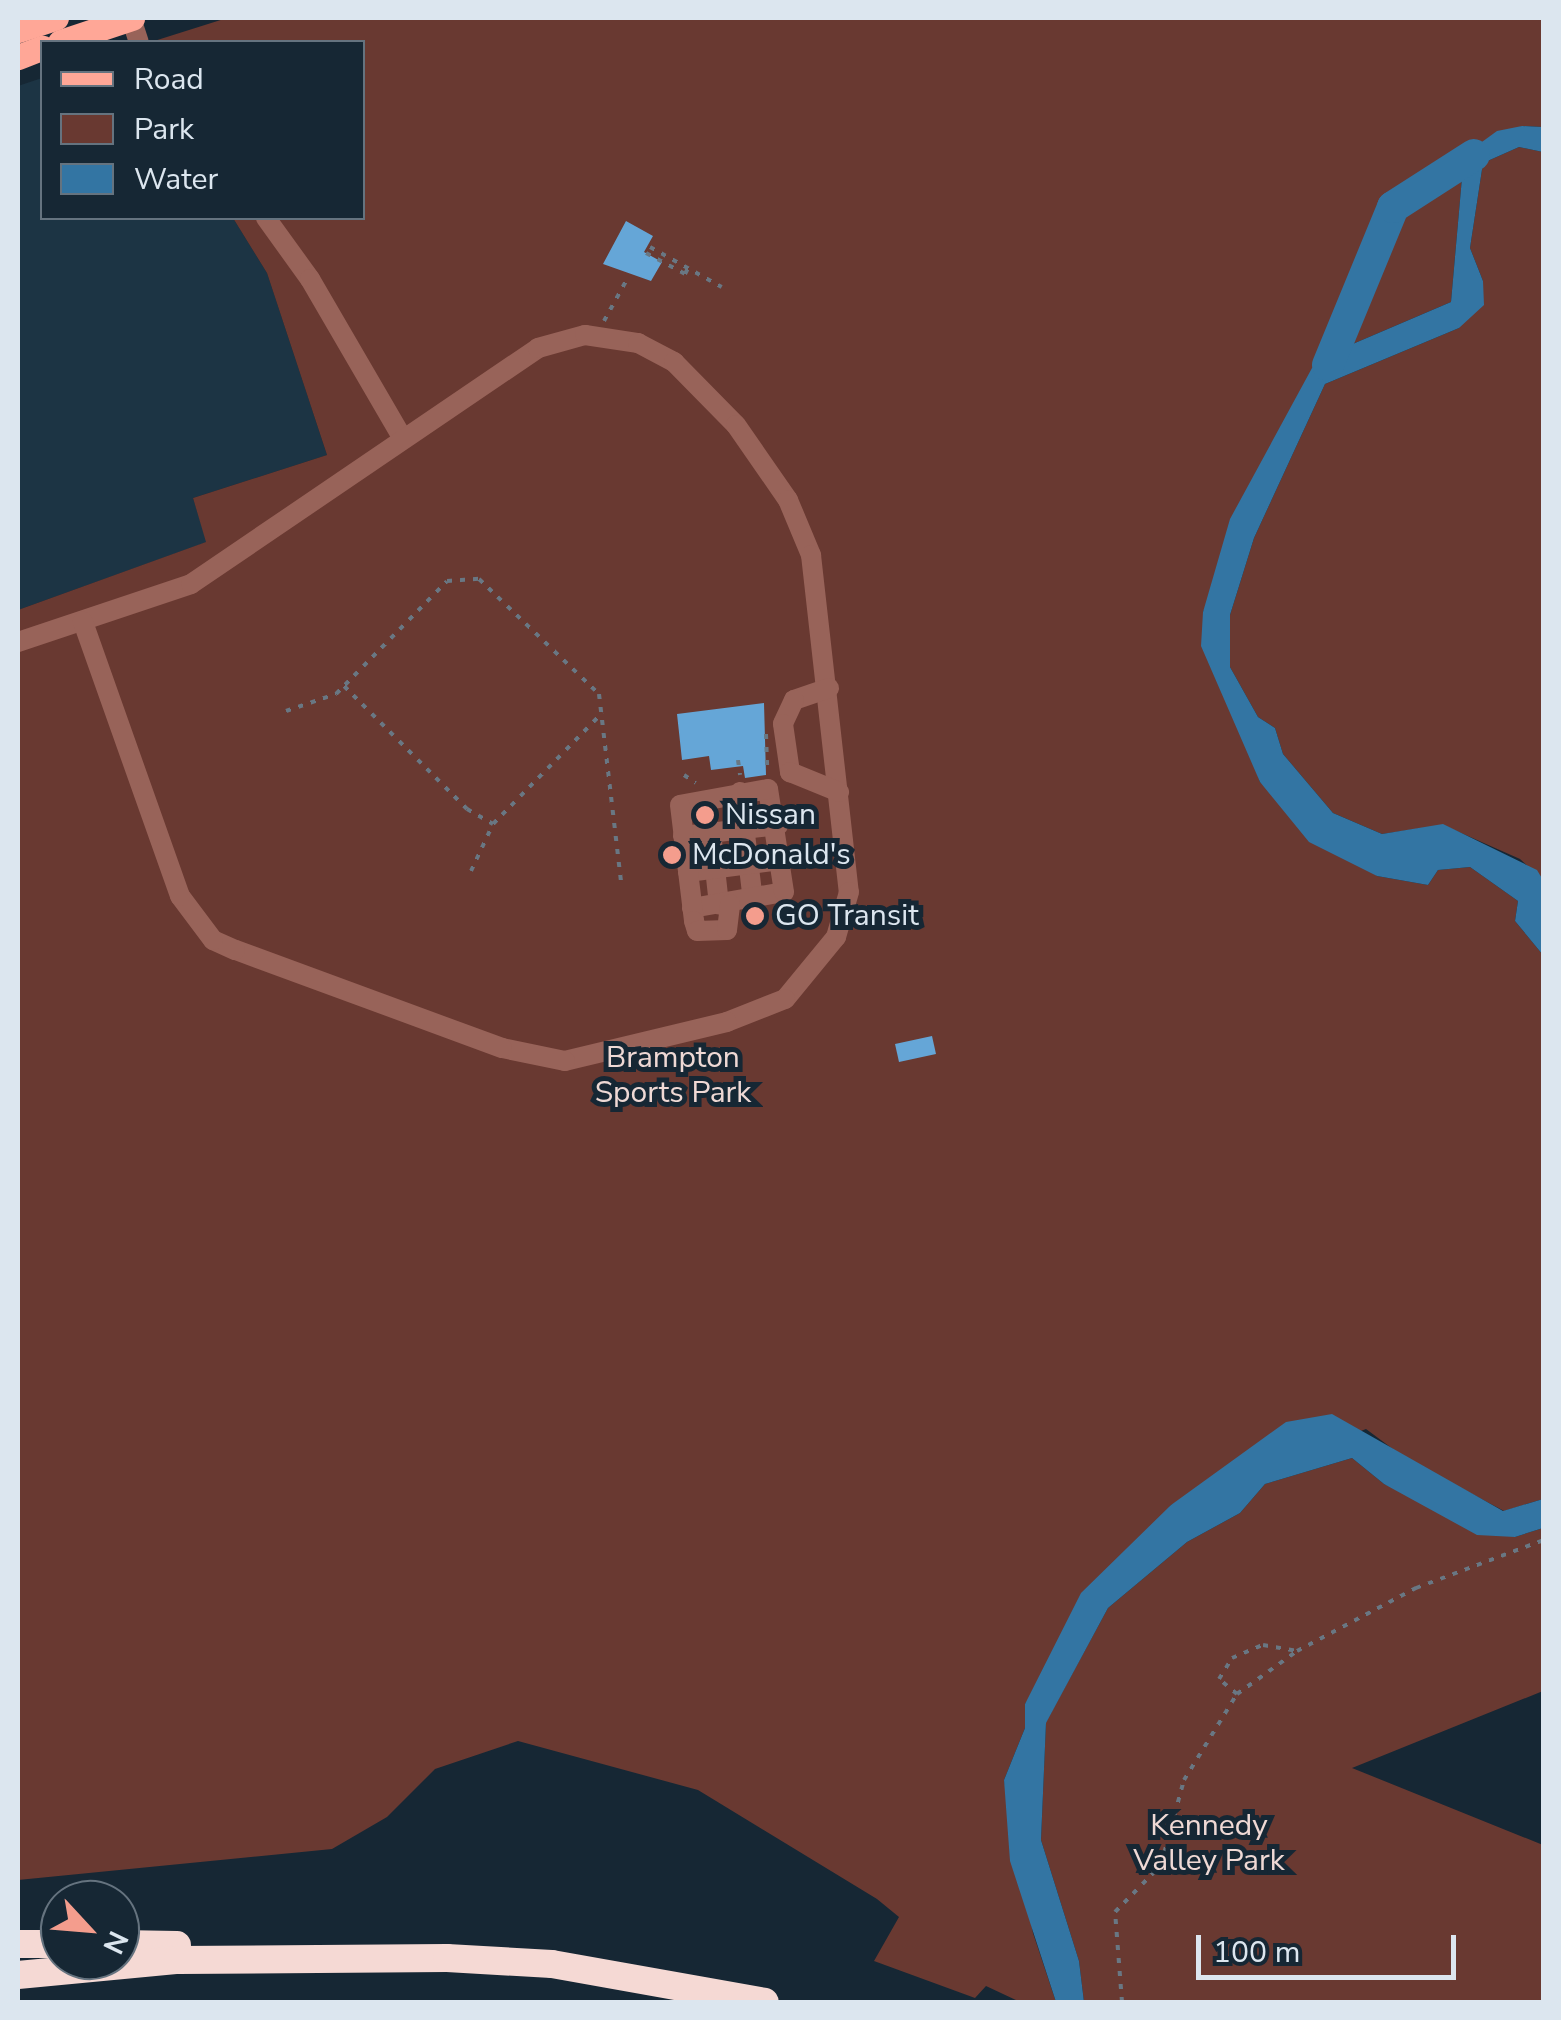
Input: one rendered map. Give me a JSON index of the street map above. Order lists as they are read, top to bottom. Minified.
{"parks":["Brampton Sports Park","Kennedy Valley Park"],"places":["Nissan","McDonald's","GO Transit"],"legend":["Road","Park","Water"],"scale_bar":"100 m","north":"bottom right"}
